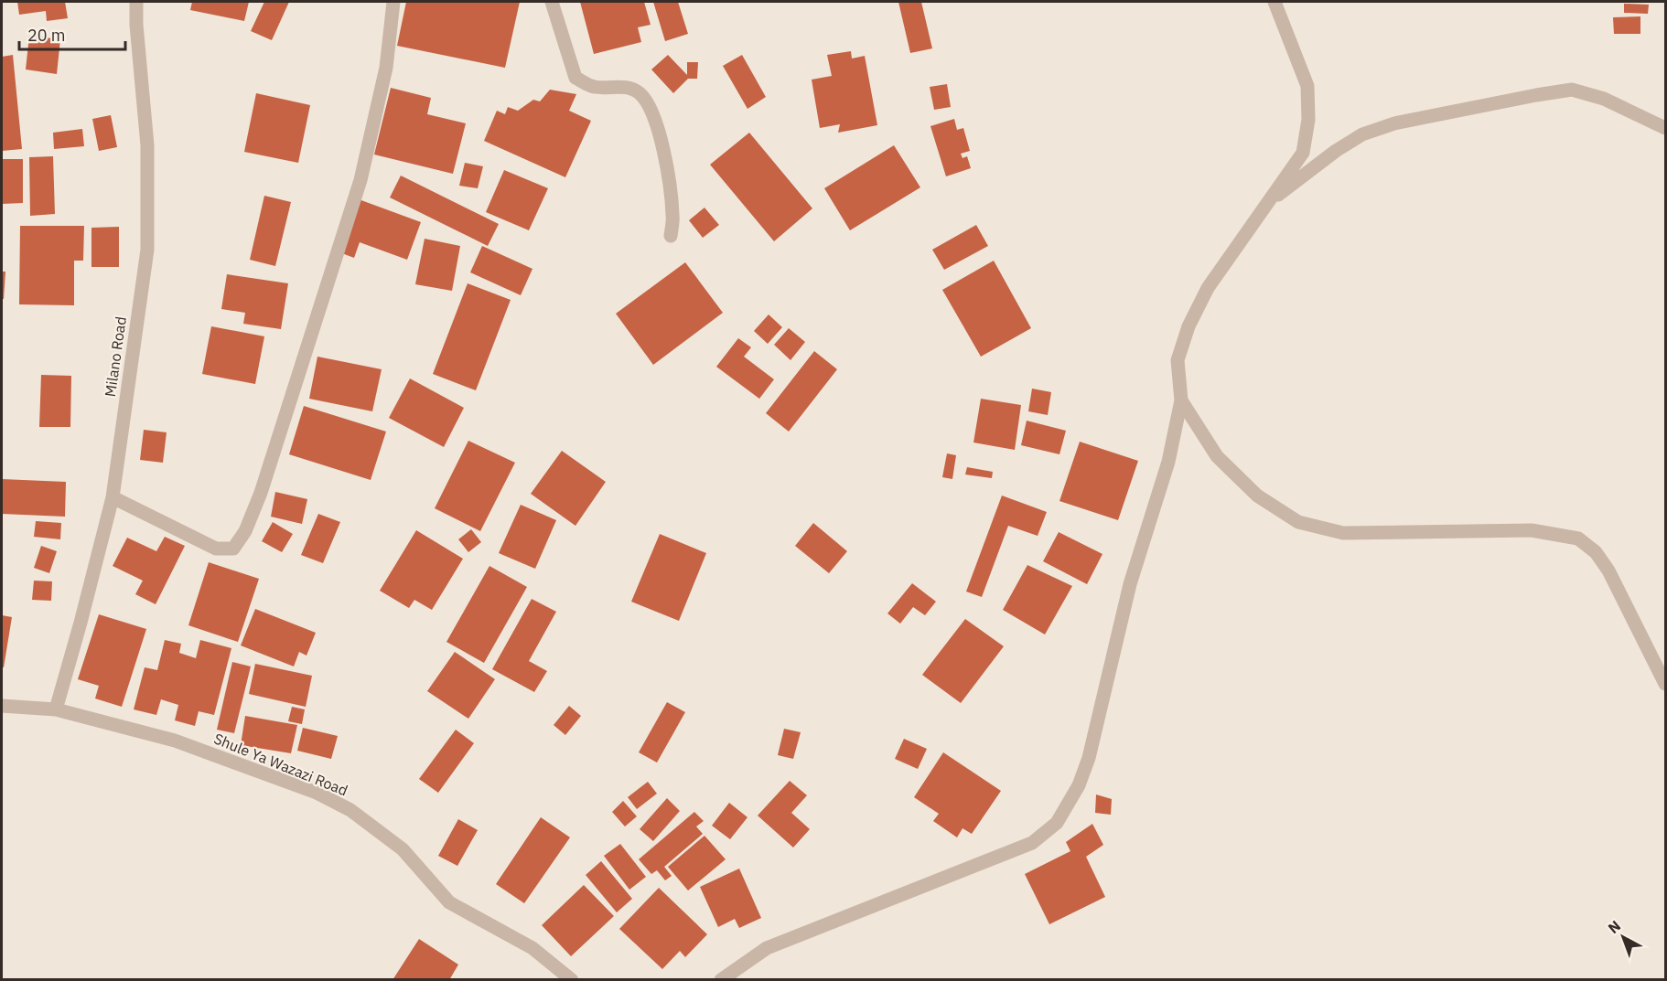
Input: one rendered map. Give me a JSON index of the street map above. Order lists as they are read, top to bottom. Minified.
{"streets":{"street":["Milano Road","Shule Ya Wazazi Road"]},"crossings":[["Milano Road","Shule Ya Wazazi Road"]],"scale_bar":"20 m","north":"top left"}
